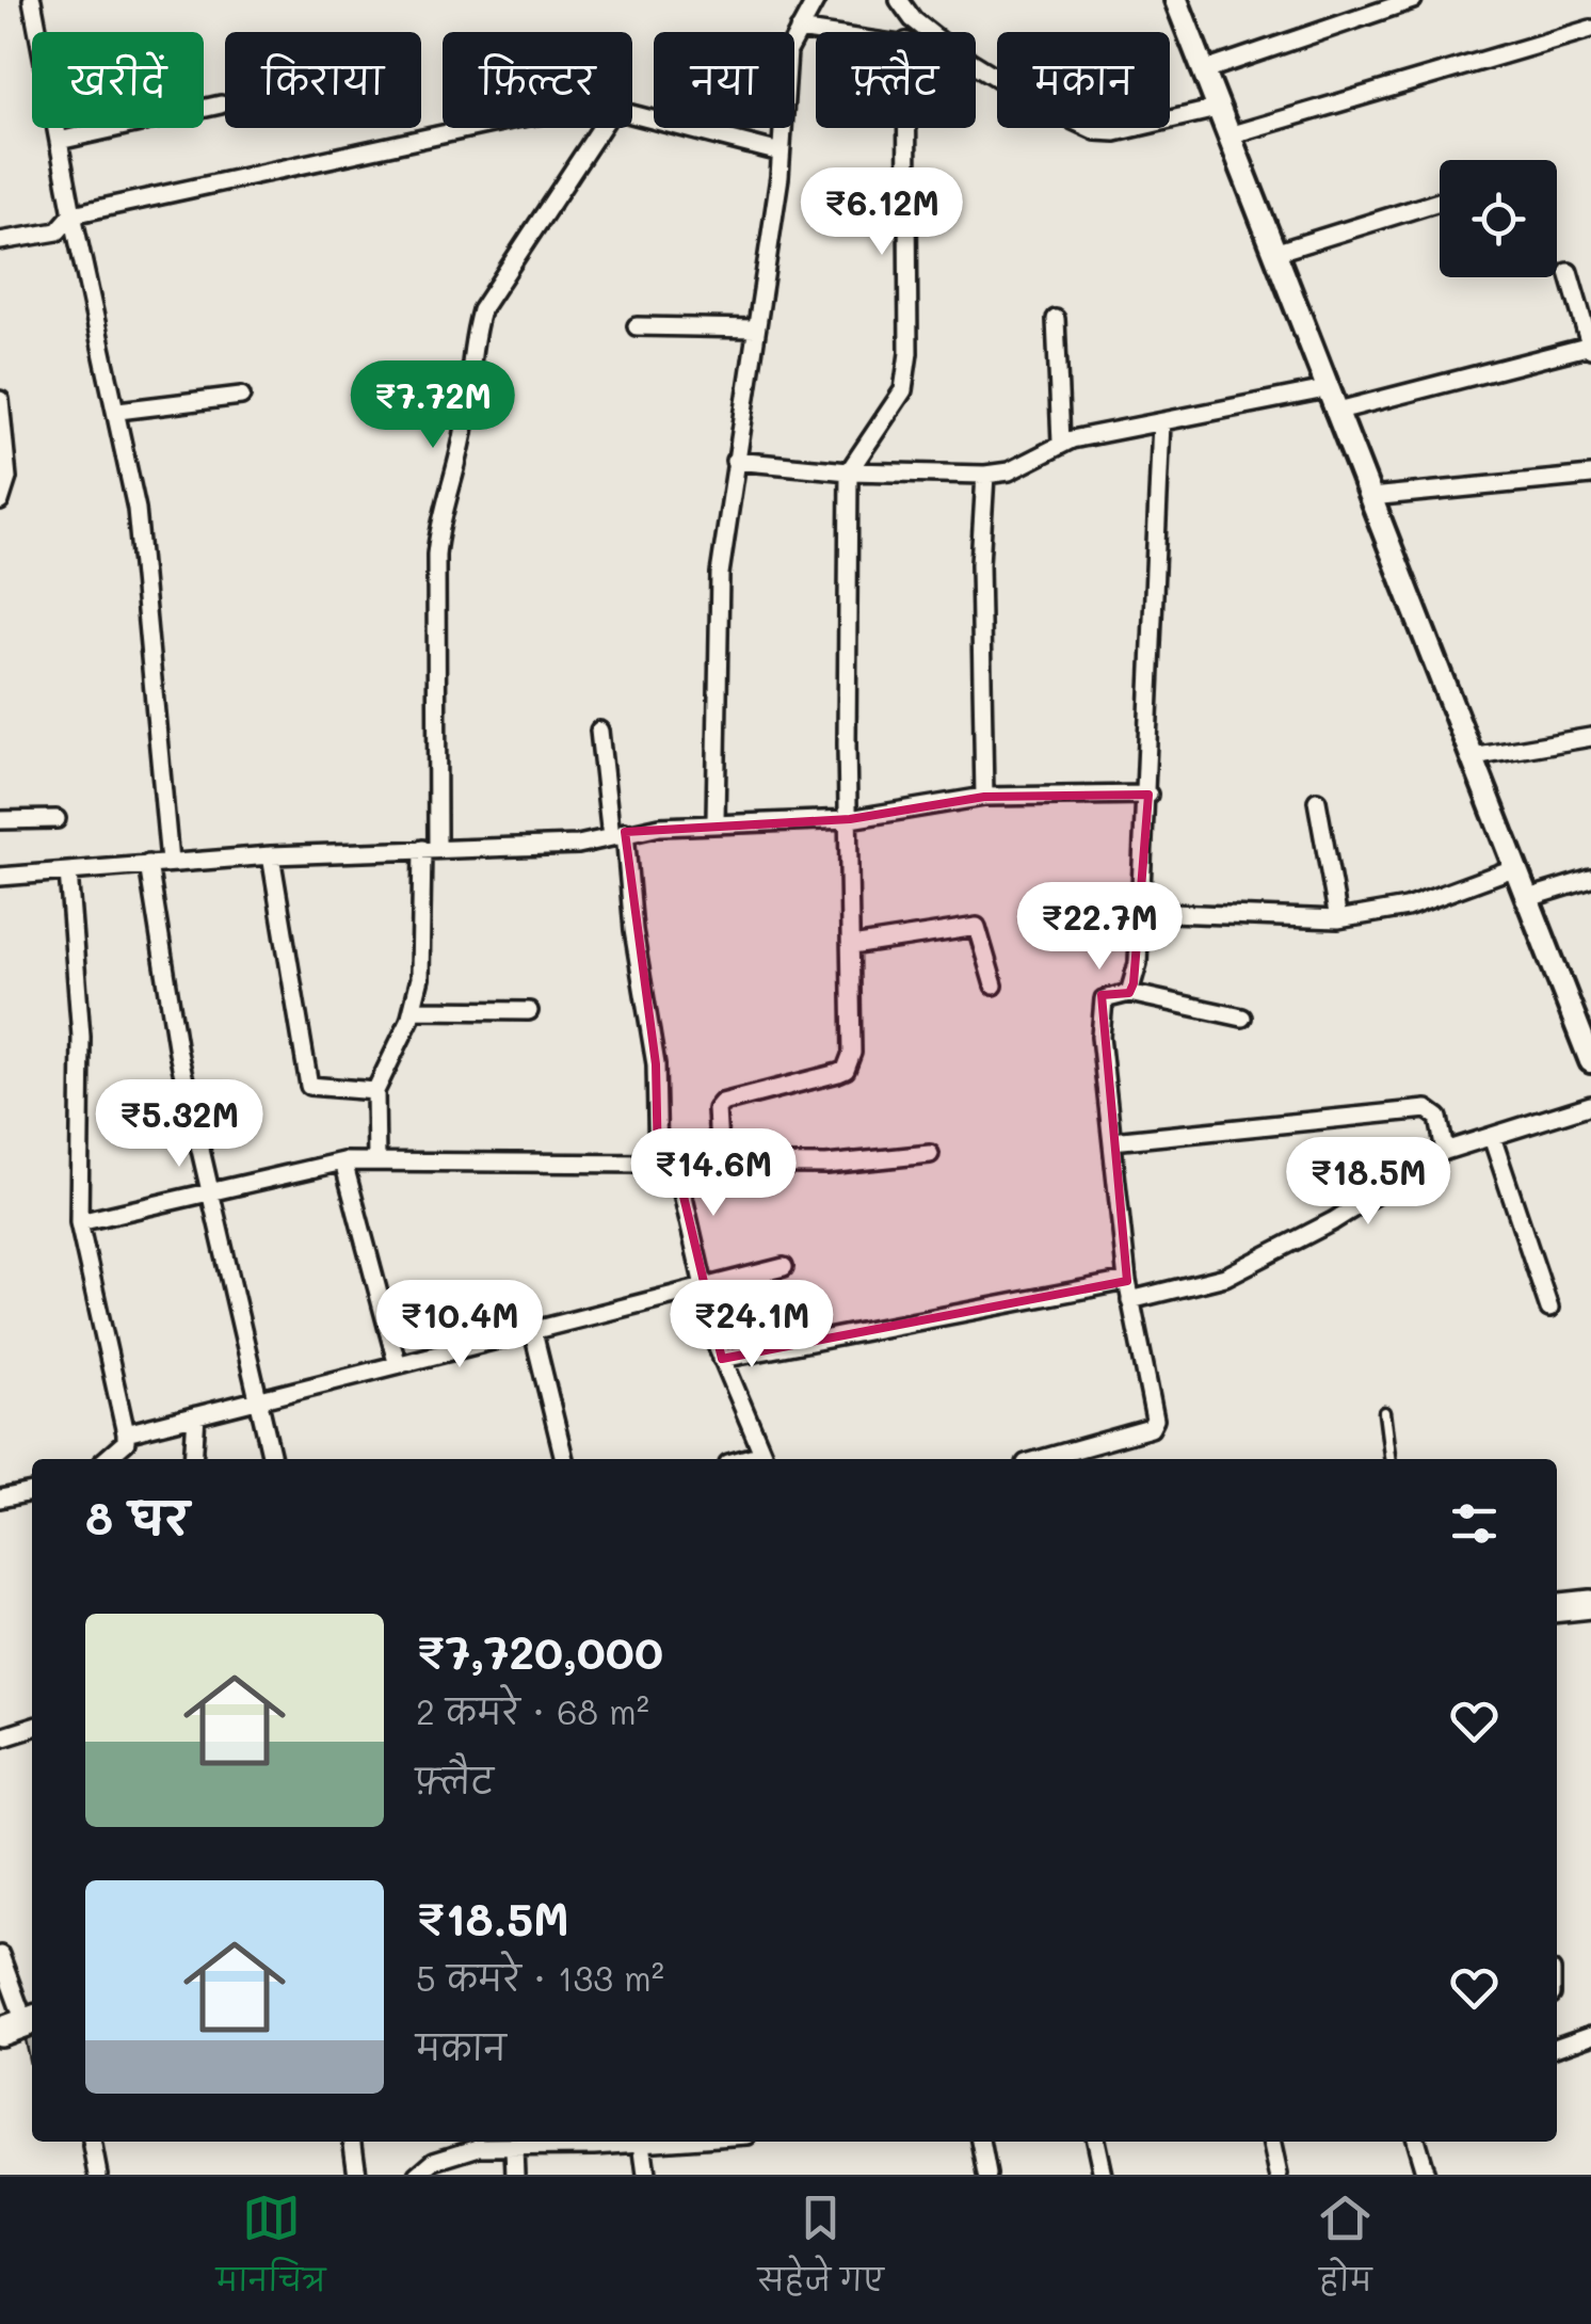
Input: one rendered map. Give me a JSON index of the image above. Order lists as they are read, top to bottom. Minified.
{"page":{"chip":["खरीदें","किराया","फ़िल्टर","नया","फ़्लैट","मकान"],"price":["₹6.12M","₹7.72M","₹22.7M","₹5.32M","₹14.6M","₹18.5M","₹10.4M","₹24.1M"],"heading":"8 घर","list":[{"name":"₹7,720,000","note":"2 कमरे · 68 m² · फ़्लैट"},{"name":"₹18.5M","note":"5 कमरे · 133 m² · मकान"}],"tabs":["मानचित्र","सहेजे गए","होम"]}}
